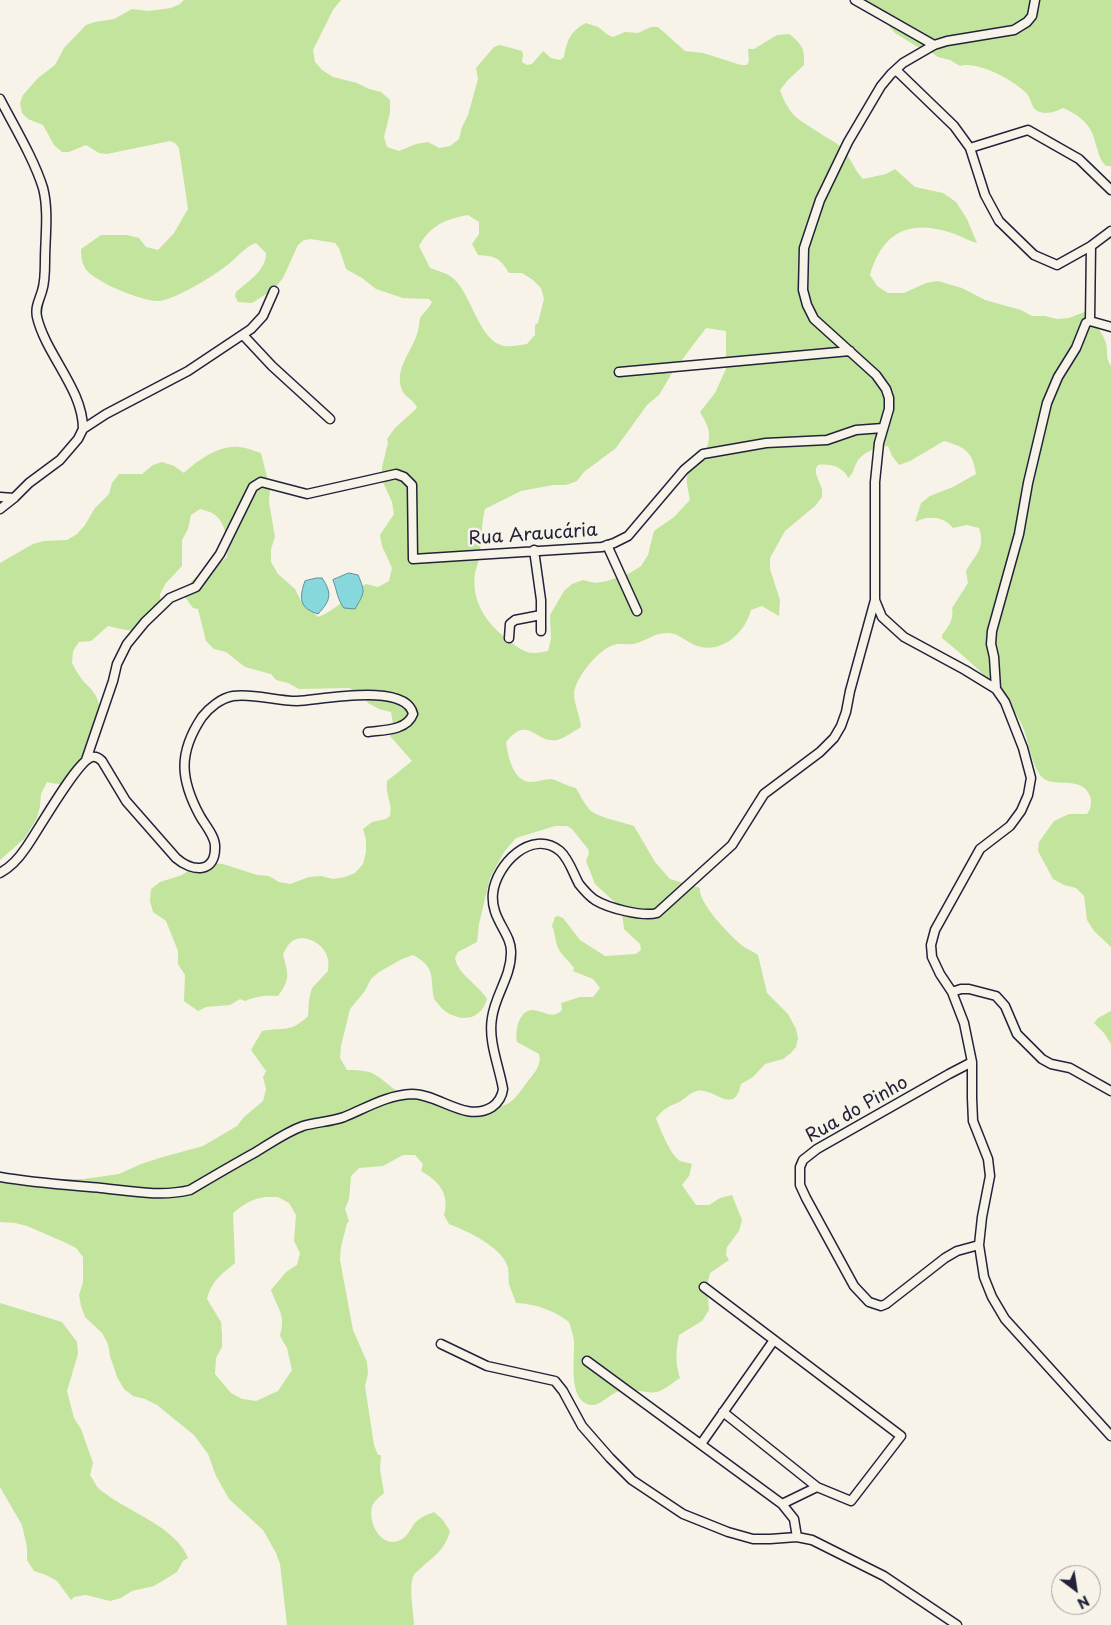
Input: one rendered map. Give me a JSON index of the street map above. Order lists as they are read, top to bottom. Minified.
{"streets":{"street":["Rua Araucária","Rua do Pinho"]},"north":"bottom right"}
